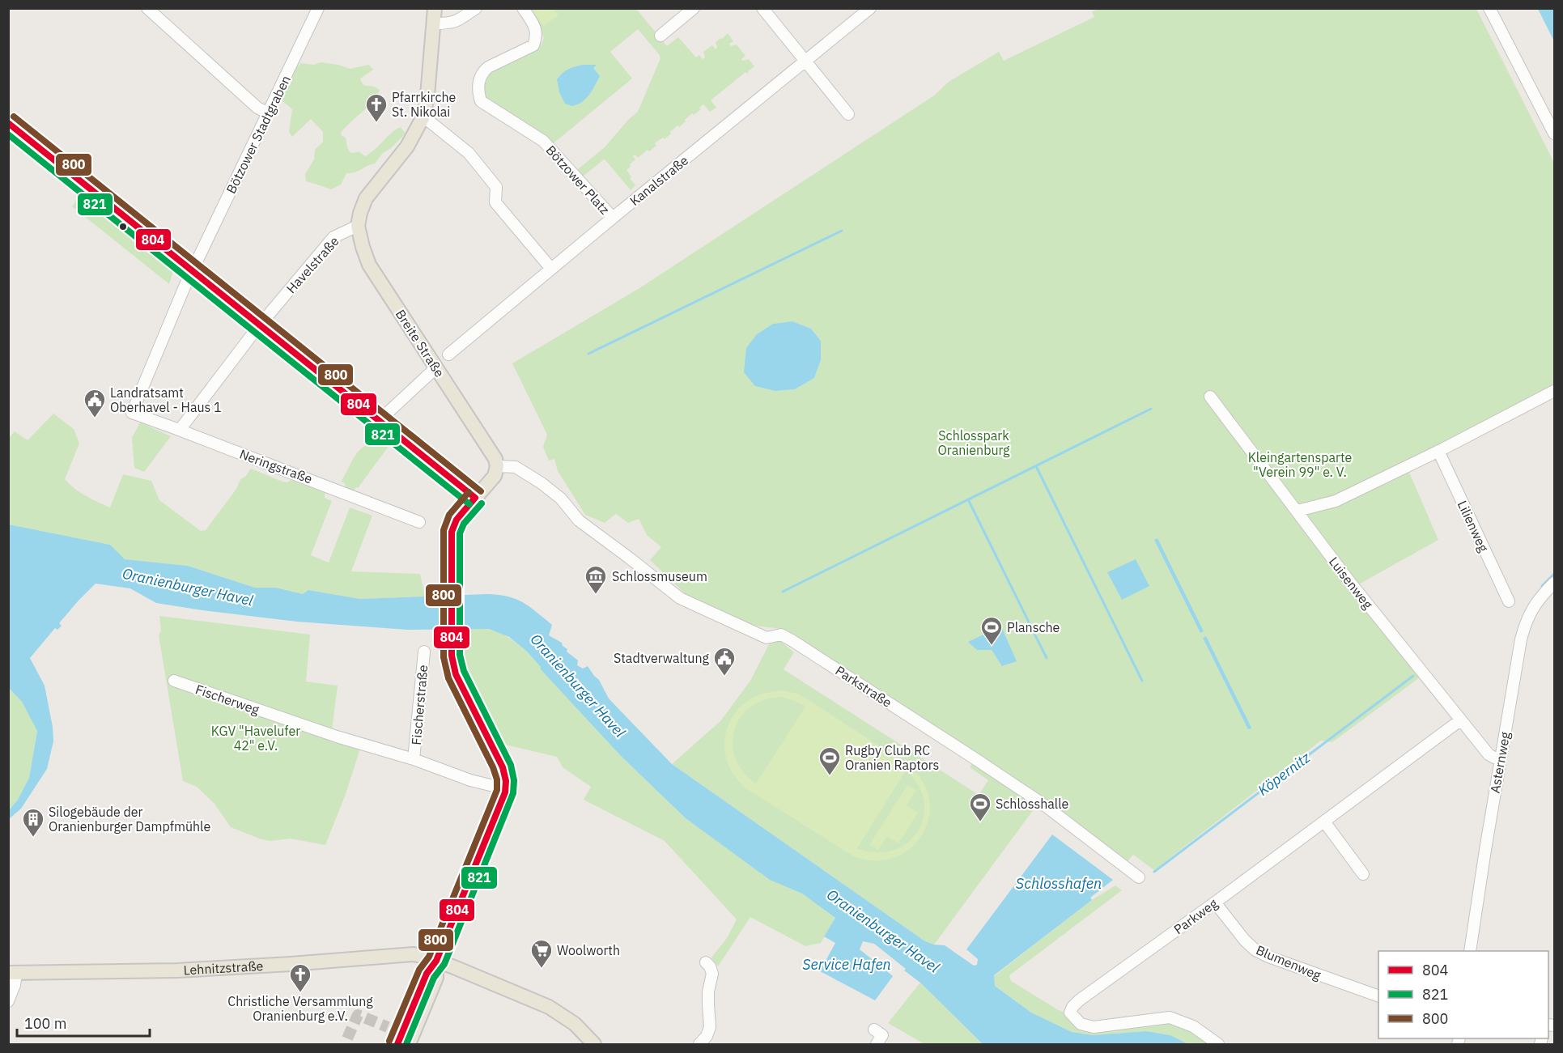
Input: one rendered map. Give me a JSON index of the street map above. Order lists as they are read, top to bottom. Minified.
{"streets":{"main road":["Breite Straße","Lehnitzstraße"],"street":["Bötzower Stadtgraben","Bötzower Platz","Kanalstraße","Havelstraße","Neringstraße","Lilienweg","Luisenweg","Parkstraße","Fischerweg","Fischerstraße","Asternweg","Parkweg","Blumenweg"]},"crossings":[["Bötzower Stadtgraben","Neringstraße"],["Bötzower Platz","Kanalstraße"],["Havelstraße","Breite Straße"],["Havelstraße","Neringstraße"],["Breite Straße","Parkstraße"],["Luisenweg","Asternweg"],["Luisenweg","Parkweg"],["Fischerweg","Fischerstraße"],["Parkweg","Blumenweg"]],"water":["Oranienburger Havel","Köpernitz","Schlosshafen","Service Hafen"],"parks":["Schlosspark Oranienburg","Kleingartensparte \"Verein 99\" e. V.","KGV \"Havelufer 42\" e.V."],"places":{"church":["Pfarrkirche St. Nikolai","Christliche Versammlung Oranienburg e.V."],"public building":["Landratsamt Oberhavel - Haus 1","Stadtverwaltung"],"museum":["Schlossmuseum"],"sports":["Plansche","Rugby Club RC Oranien Raptors","Schlosshalle"],"building":["Silogebäude der Oranienburger Dampfmühle"],"supermarket":["Woolworth"]},"lines":["transit line 800","transit line 804","transit line 821"],"legend":["804","821","800"],"scale_bar":"100 m"}
